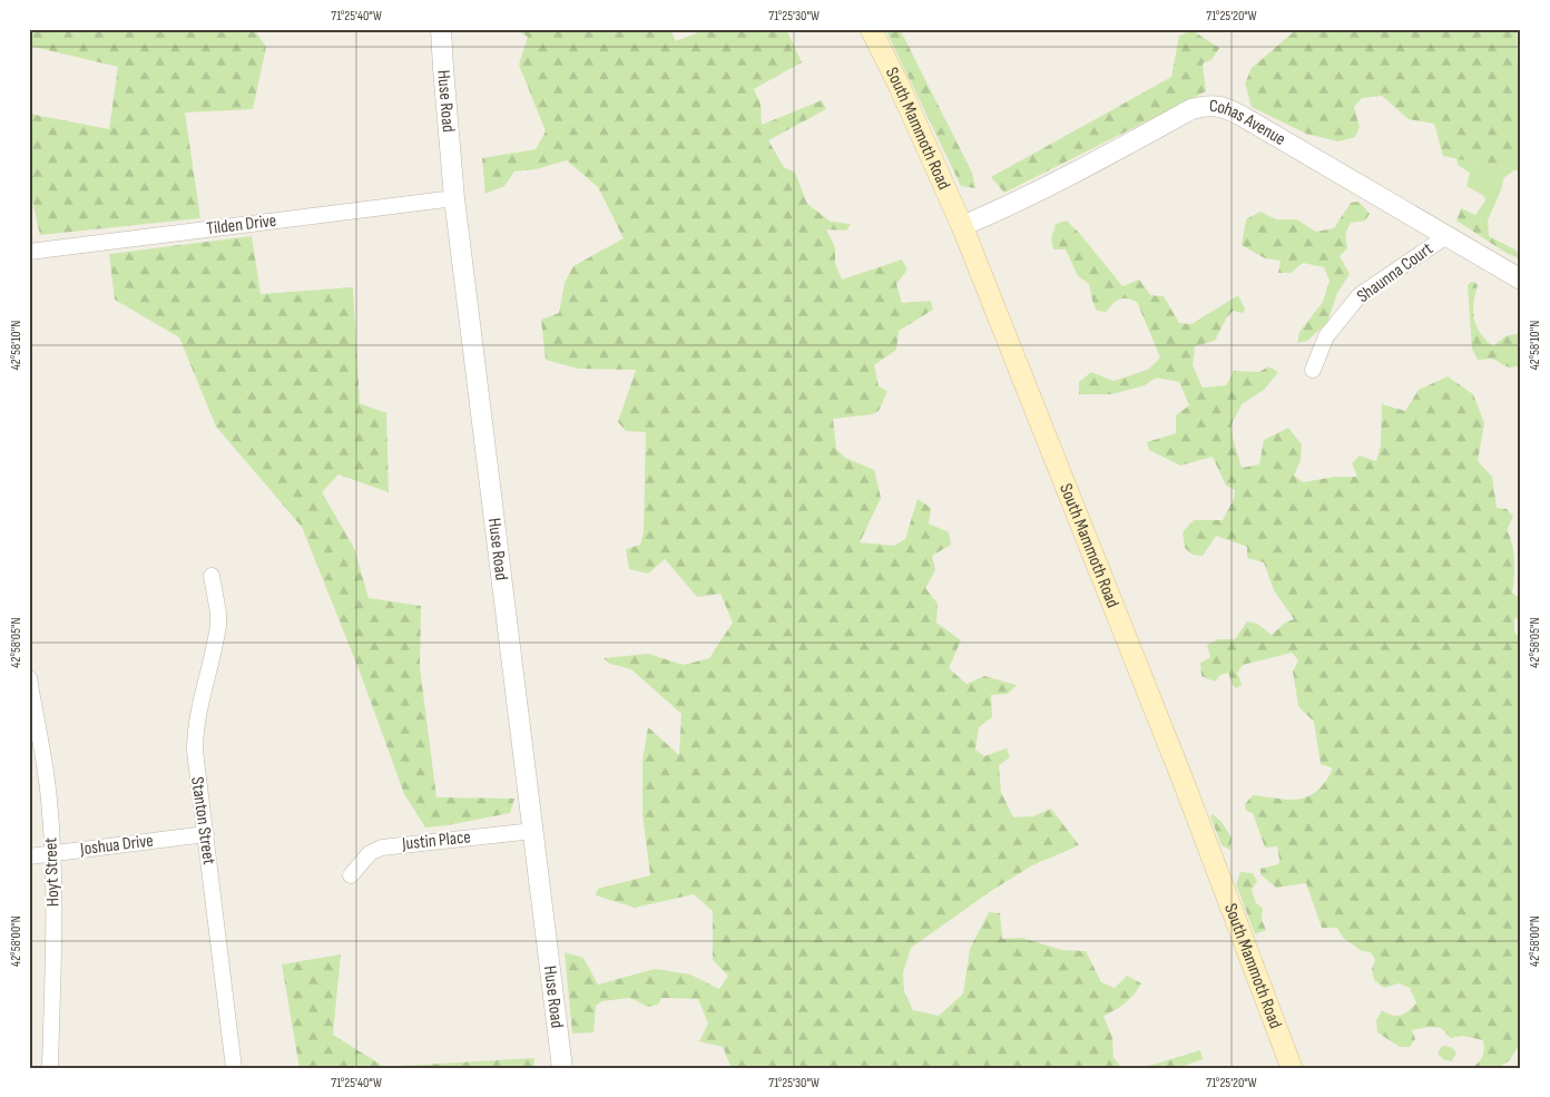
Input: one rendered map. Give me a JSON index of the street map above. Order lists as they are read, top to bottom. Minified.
{"streets":{"main road":["South Mammoth Road"],"street":["Huse Road","Cohas Avenue","Tilden Drive","Shaunna Court","Stanton Street","Justin Place","Joshua Drive","Hoyt Street"]},"crossings":[["Huse Road","Tilden Drive"],["Huse Road","Justin Place"],["Cohas Avenue","South Mammoth Road"],["Cohas Avenue","Shaunna Court"],["Stanton Street","Joshua Drive"],["Joshua Drive","Hoyt Street"]],"coordinates":["71°25'40\"W","71°25'30\"W","71°25'20\"W","42°58'10\"N","42°58'05\"N","42°58'00\"N"]}
